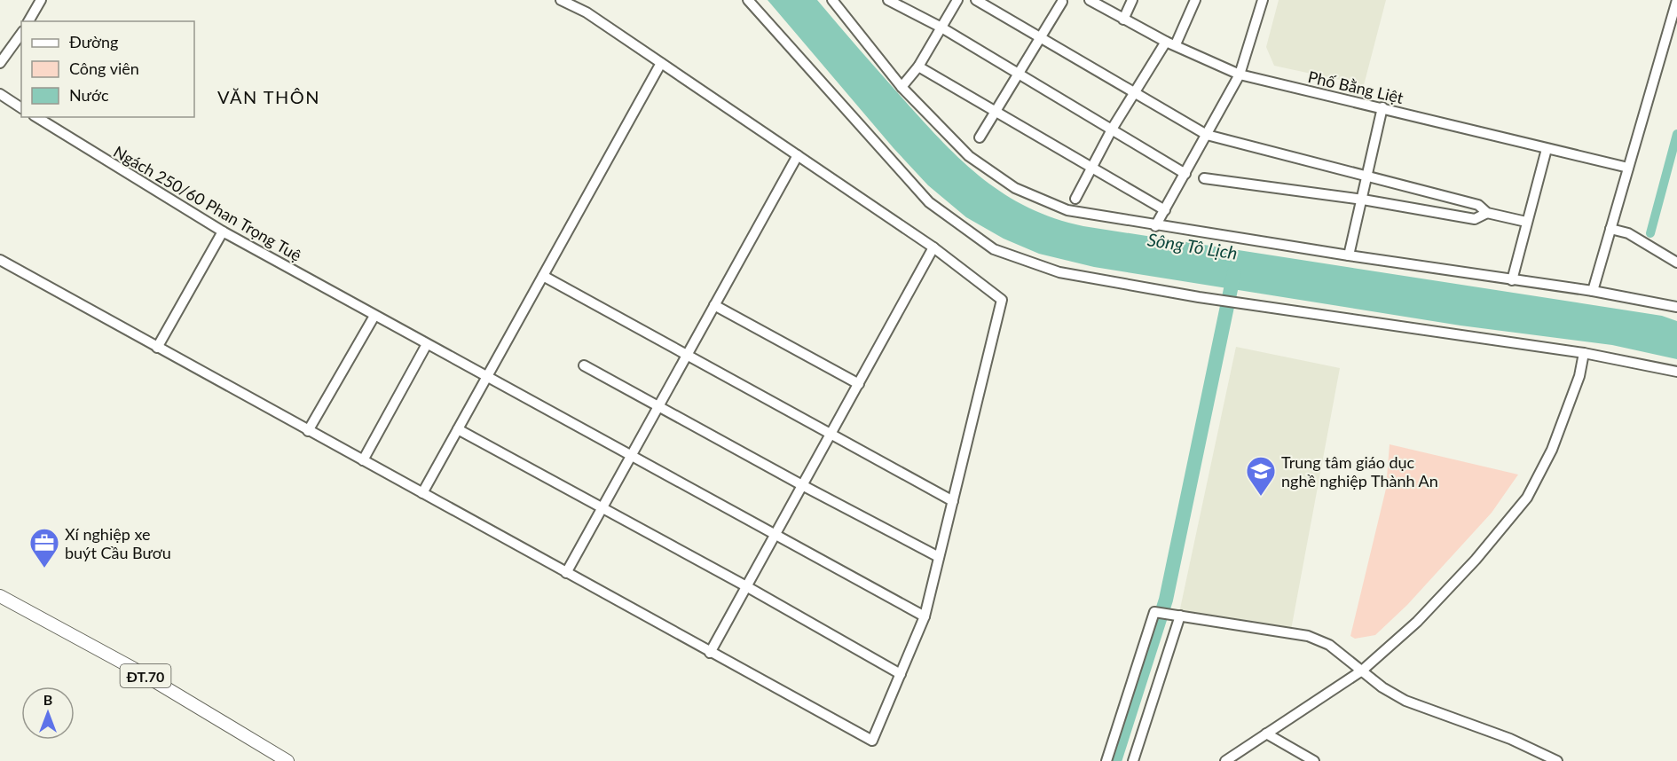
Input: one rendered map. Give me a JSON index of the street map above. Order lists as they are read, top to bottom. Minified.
{"streets":{"main road":["ĐT.70"],"street":["Phố Bằng Liệt","Ngách 250/60 Phan Trọng Tuệ"]},"districts":["VĂN THÔN"],"water":["Sông Tô Lịch"],"places":{"school or university":["Trung tâm giáo dục nghề nghiệp Thành An"],"office":["Xí nghiệp xe buýt Cầu Bươu"]},"legend":["Đường","Công viên","Nước"],"north":"top"}
